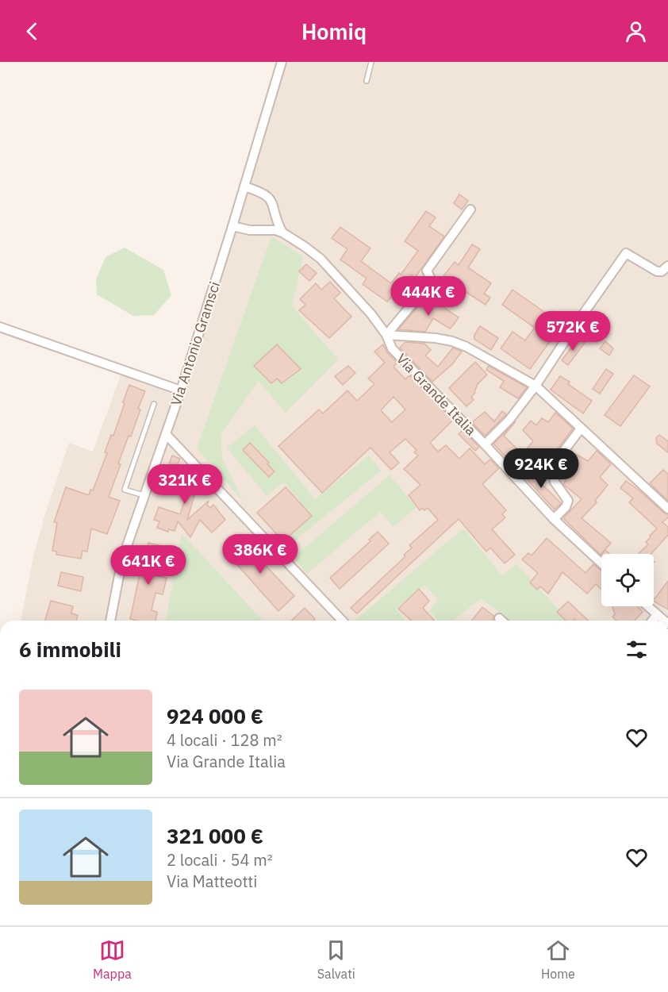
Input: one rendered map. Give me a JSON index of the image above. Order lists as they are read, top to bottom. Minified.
{"streets":{"street":["Via Antonio Gramsci","Via Grande Italia"]},"crossings":[["Via Antonio Gramsci","Via Grande Italia"]],"page":{"header":"Homiq","price":["444K €","572K €","924K €","321K €","386K €","641K €"],"heading":"6 immobili","list":[{"name":"924 000 €","note":"4 locali · 128 m² · Via Grande Italia"},{"name":"321 000 €","note":"2 locali · 54 m² · Via Matteotti"}],"tabs":["Mappa","Salvati","Home"]}}
